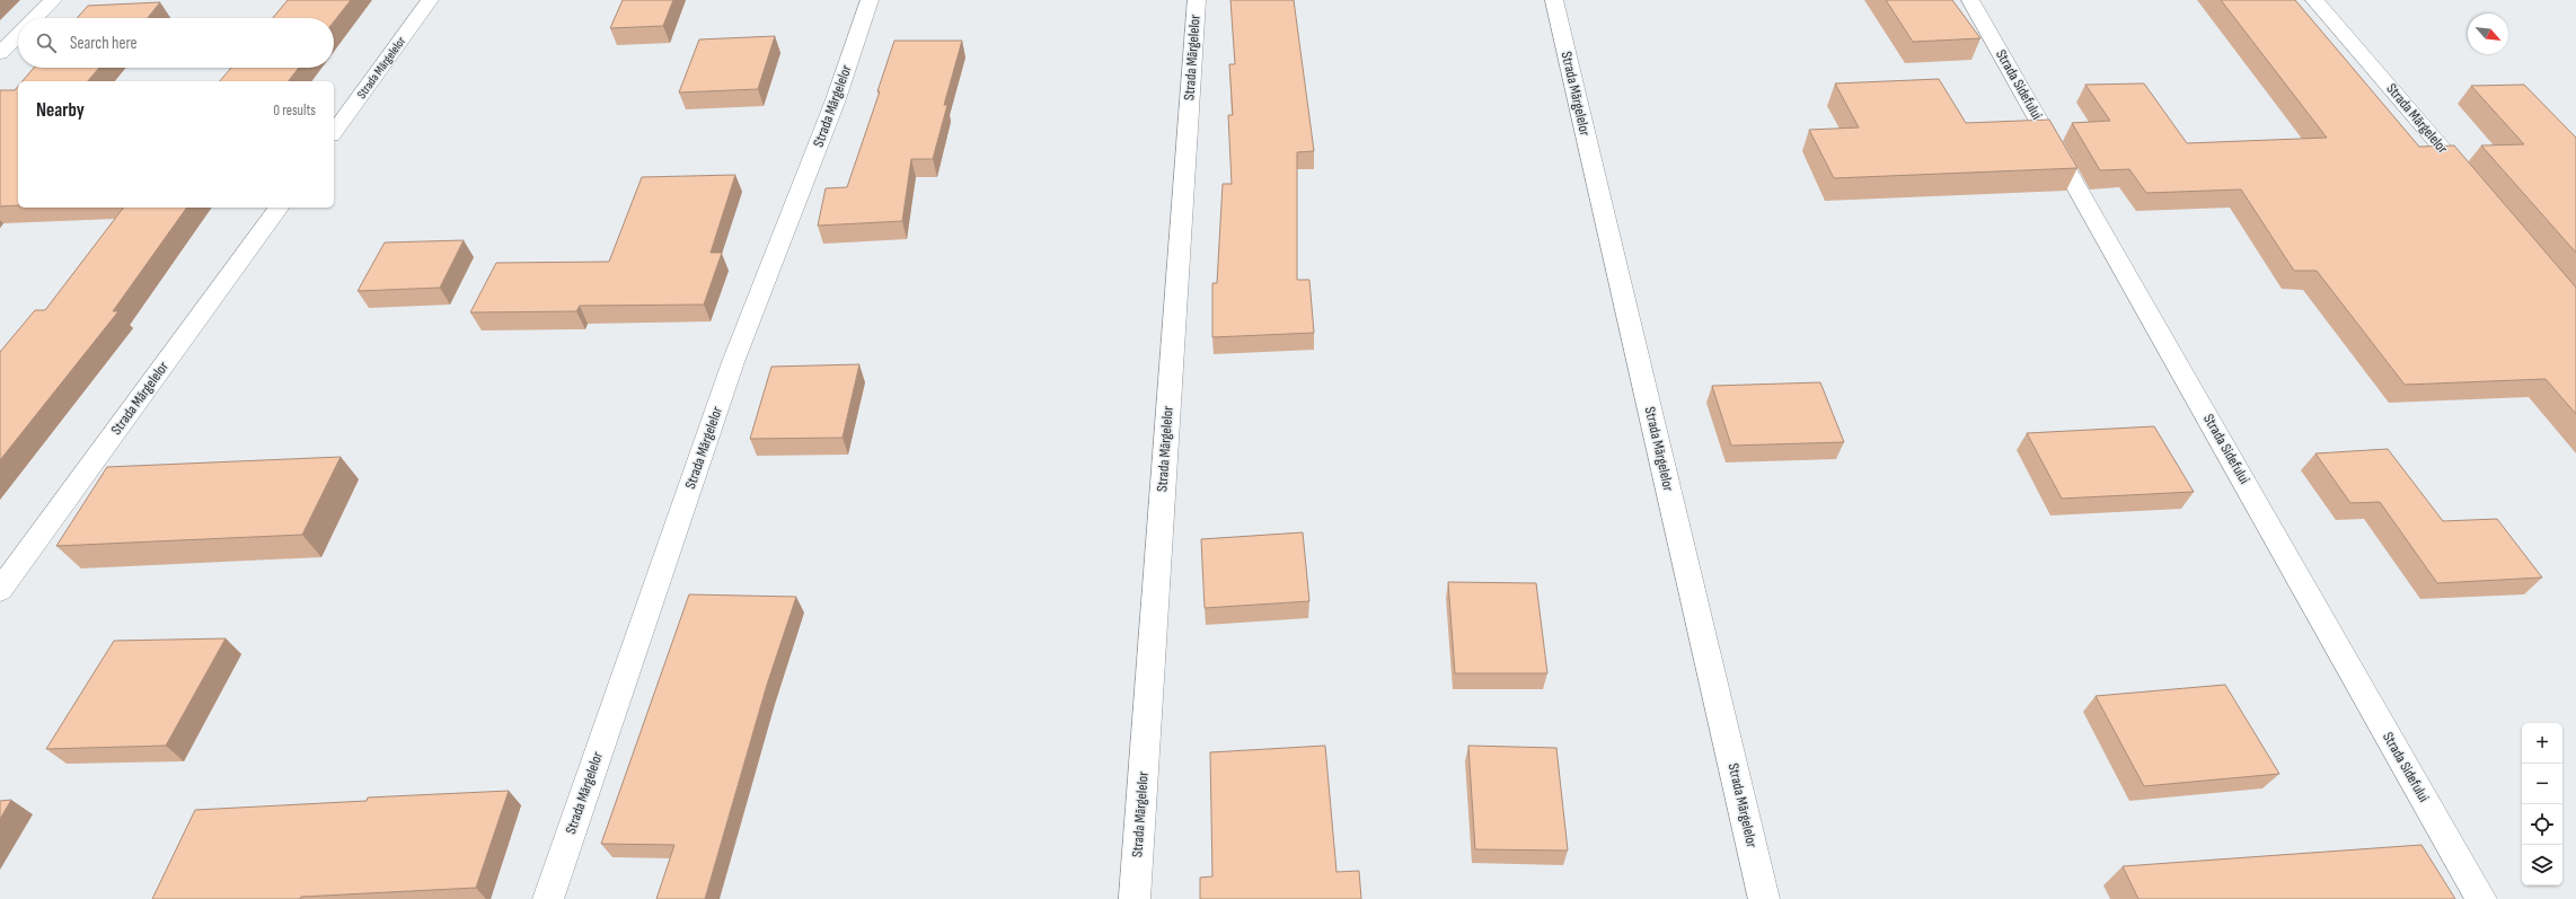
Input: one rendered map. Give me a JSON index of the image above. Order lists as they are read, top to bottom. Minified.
{"streets":{"street":["Strada Mărgelelor","Strada Sidefului"]},"north":"bottom right","page":{"search":"Search here","heading":["Nearby","0 results"],"map_buttons":["+","−"]}}
